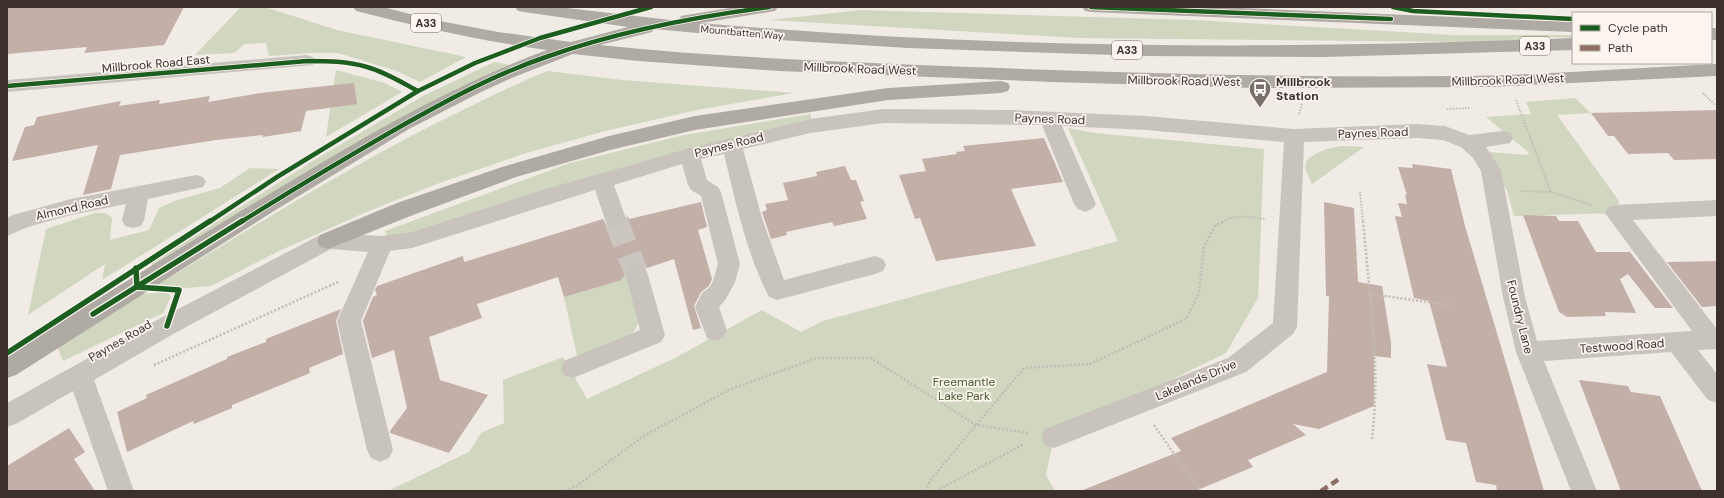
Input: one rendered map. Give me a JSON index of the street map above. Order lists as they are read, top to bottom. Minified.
{"streets":{"highway":["A33","Mountbatten Way","Millbrook Road West"],"street":["Millbrook Road East","Paynes Road","Almond Road","Foundry Lane","Testwood Road","Lakelands Drive"]},"crossings":[["Paynes Road","Foundry Lane"],["Paynes Road","Lakelands Drive"],["Foundry Lane","Testwood Road"]],"parks":["Freemantle Lake Park"],"places":{"bus stop":["Millbrook Station"]},"legend":["Cycle path","Path"]}
